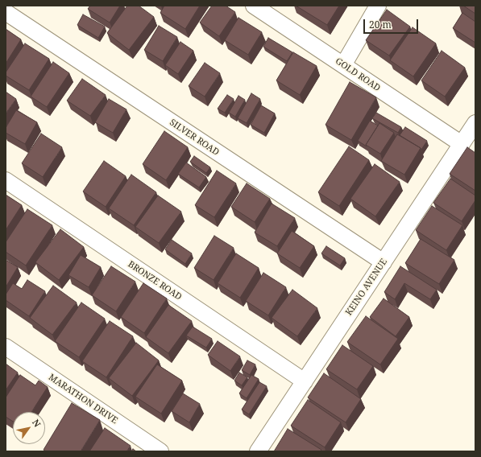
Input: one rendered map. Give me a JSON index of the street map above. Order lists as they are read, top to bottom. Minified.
{"streets":{"street":["GOLD ROAD","SILVER ROAD","BRONZE ROAD","KEINO AVENUE","MARATHON DRIVE"]},"crossings":[["GOLD ROAD","KEINO AVENUE"],["SILVER ROAD","KEINO AVENUE"],["BRONZE ROAD","KEINO AVENUE"]],"scale_bar":"20 m","north":"top right"}
